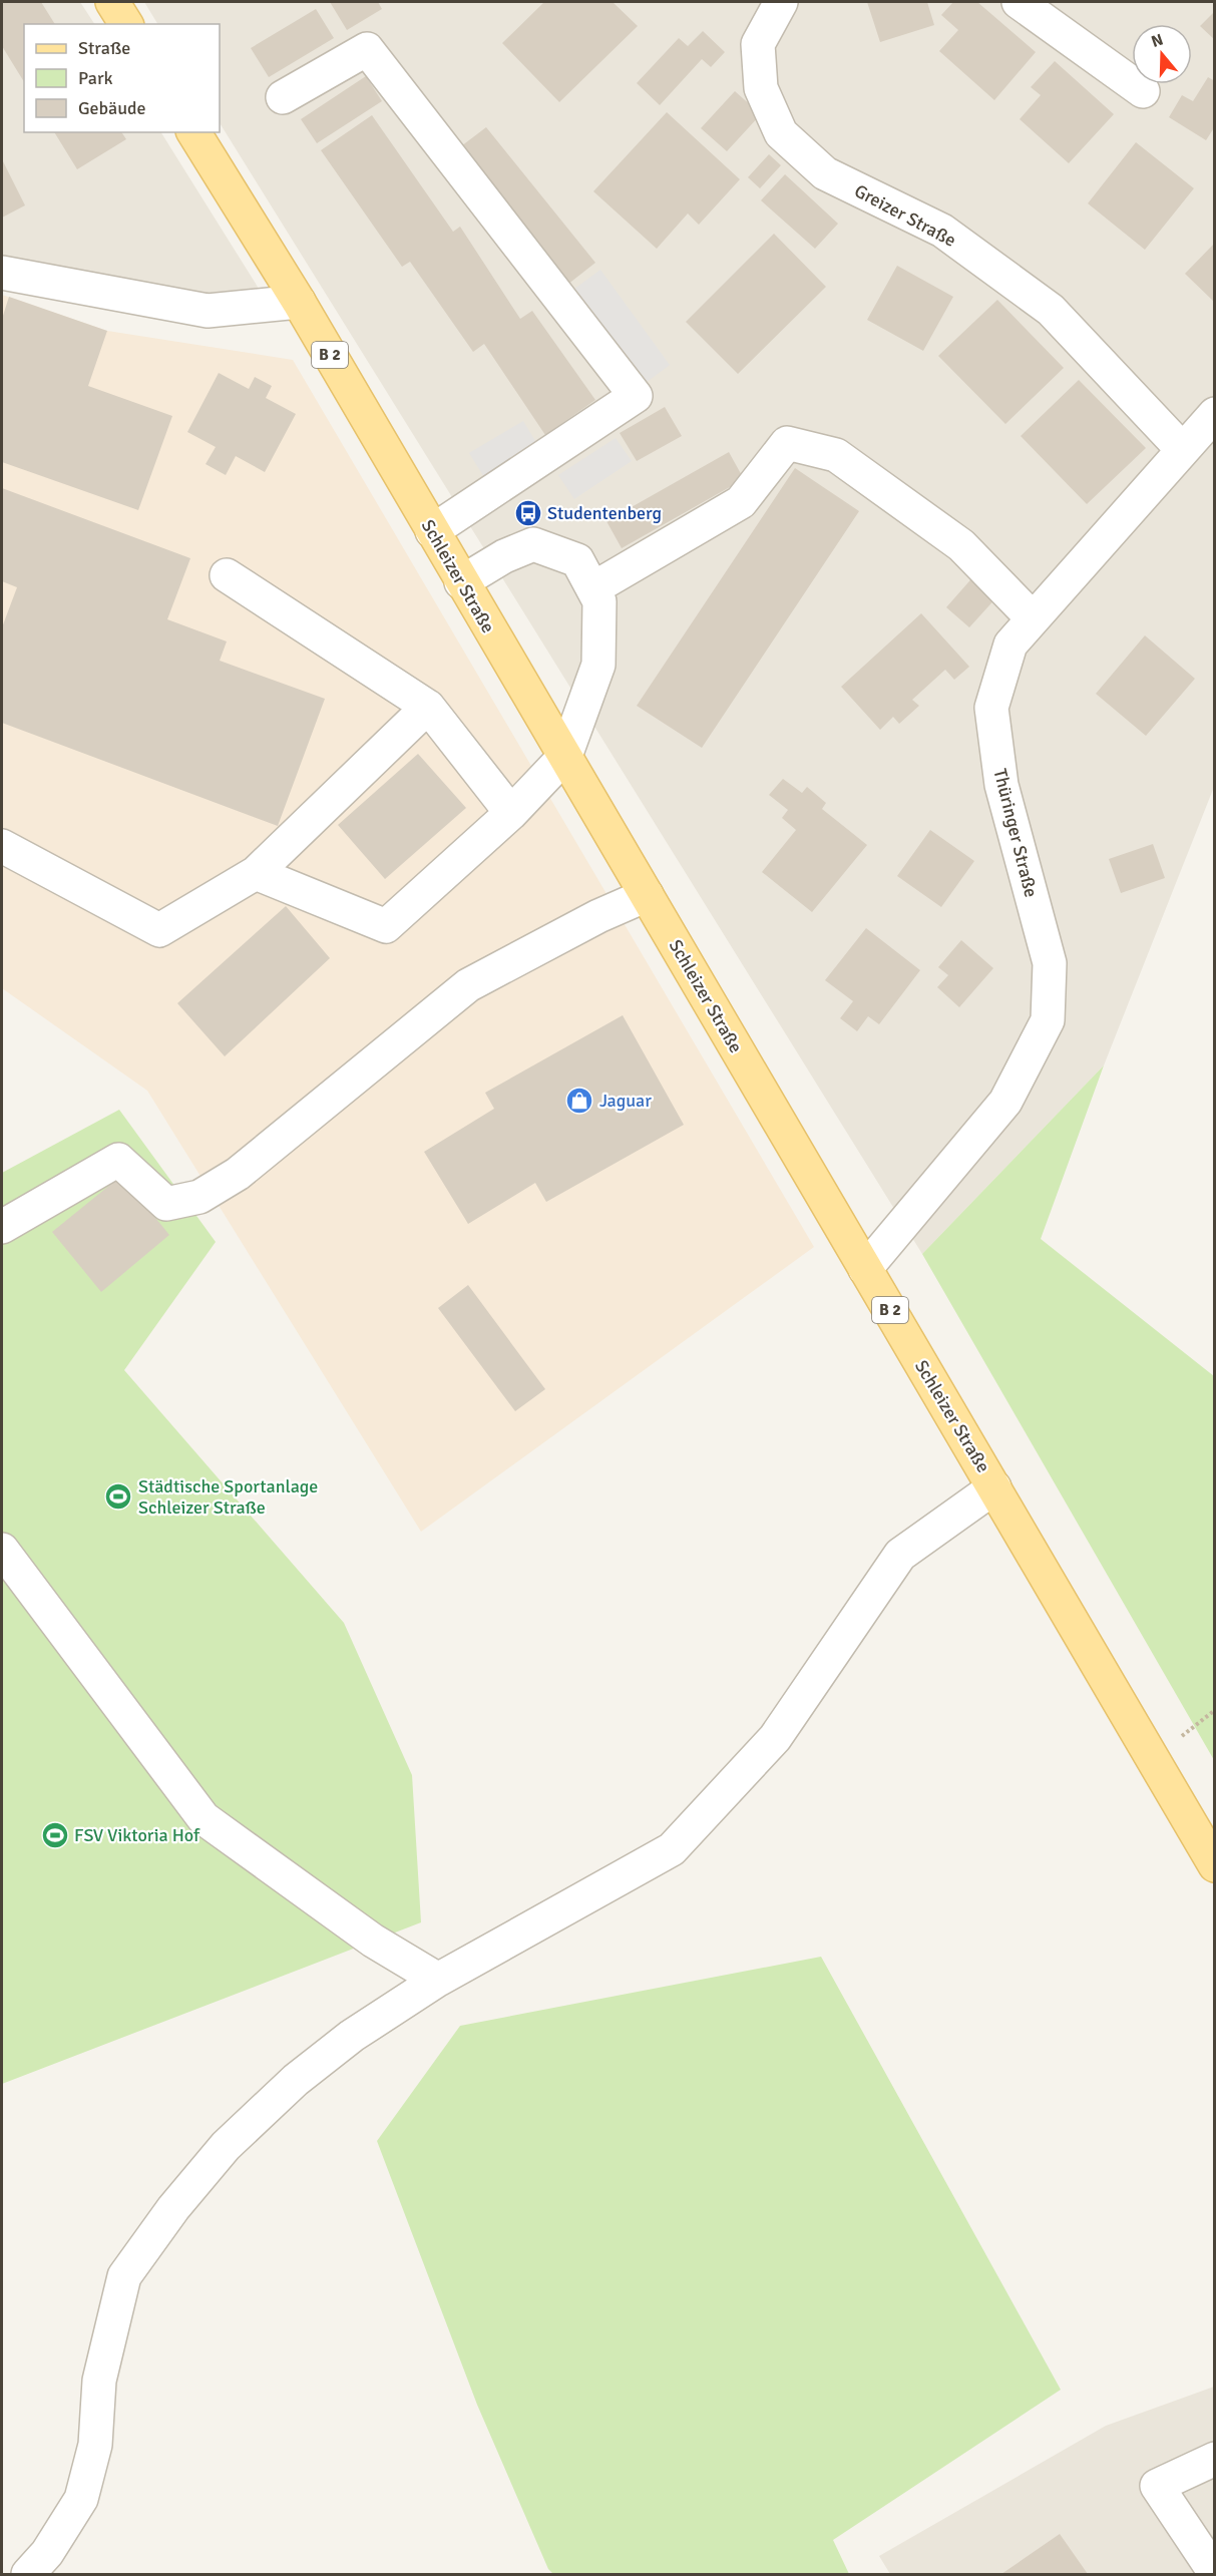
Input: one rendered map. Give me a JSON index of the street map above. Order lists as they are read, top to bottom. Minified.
{"streets":{"main road":["B 2","Schleizer Straße"],"street":["Greizer Straße","Thüringer Straße"]},"crossings":[["Greizer Straße","Thüringer Straße"],["Schleizer Straße","Thüringer Straße"]],"places":{"bus stop":["Studentenberg"],"shop":["Jaguar"],"sports":["Städtische Sportanlage Schleizer Straße","FSV Viktoria Hof"]},"legend":["Straße","Park","Gebäude"],"north":"top"}
